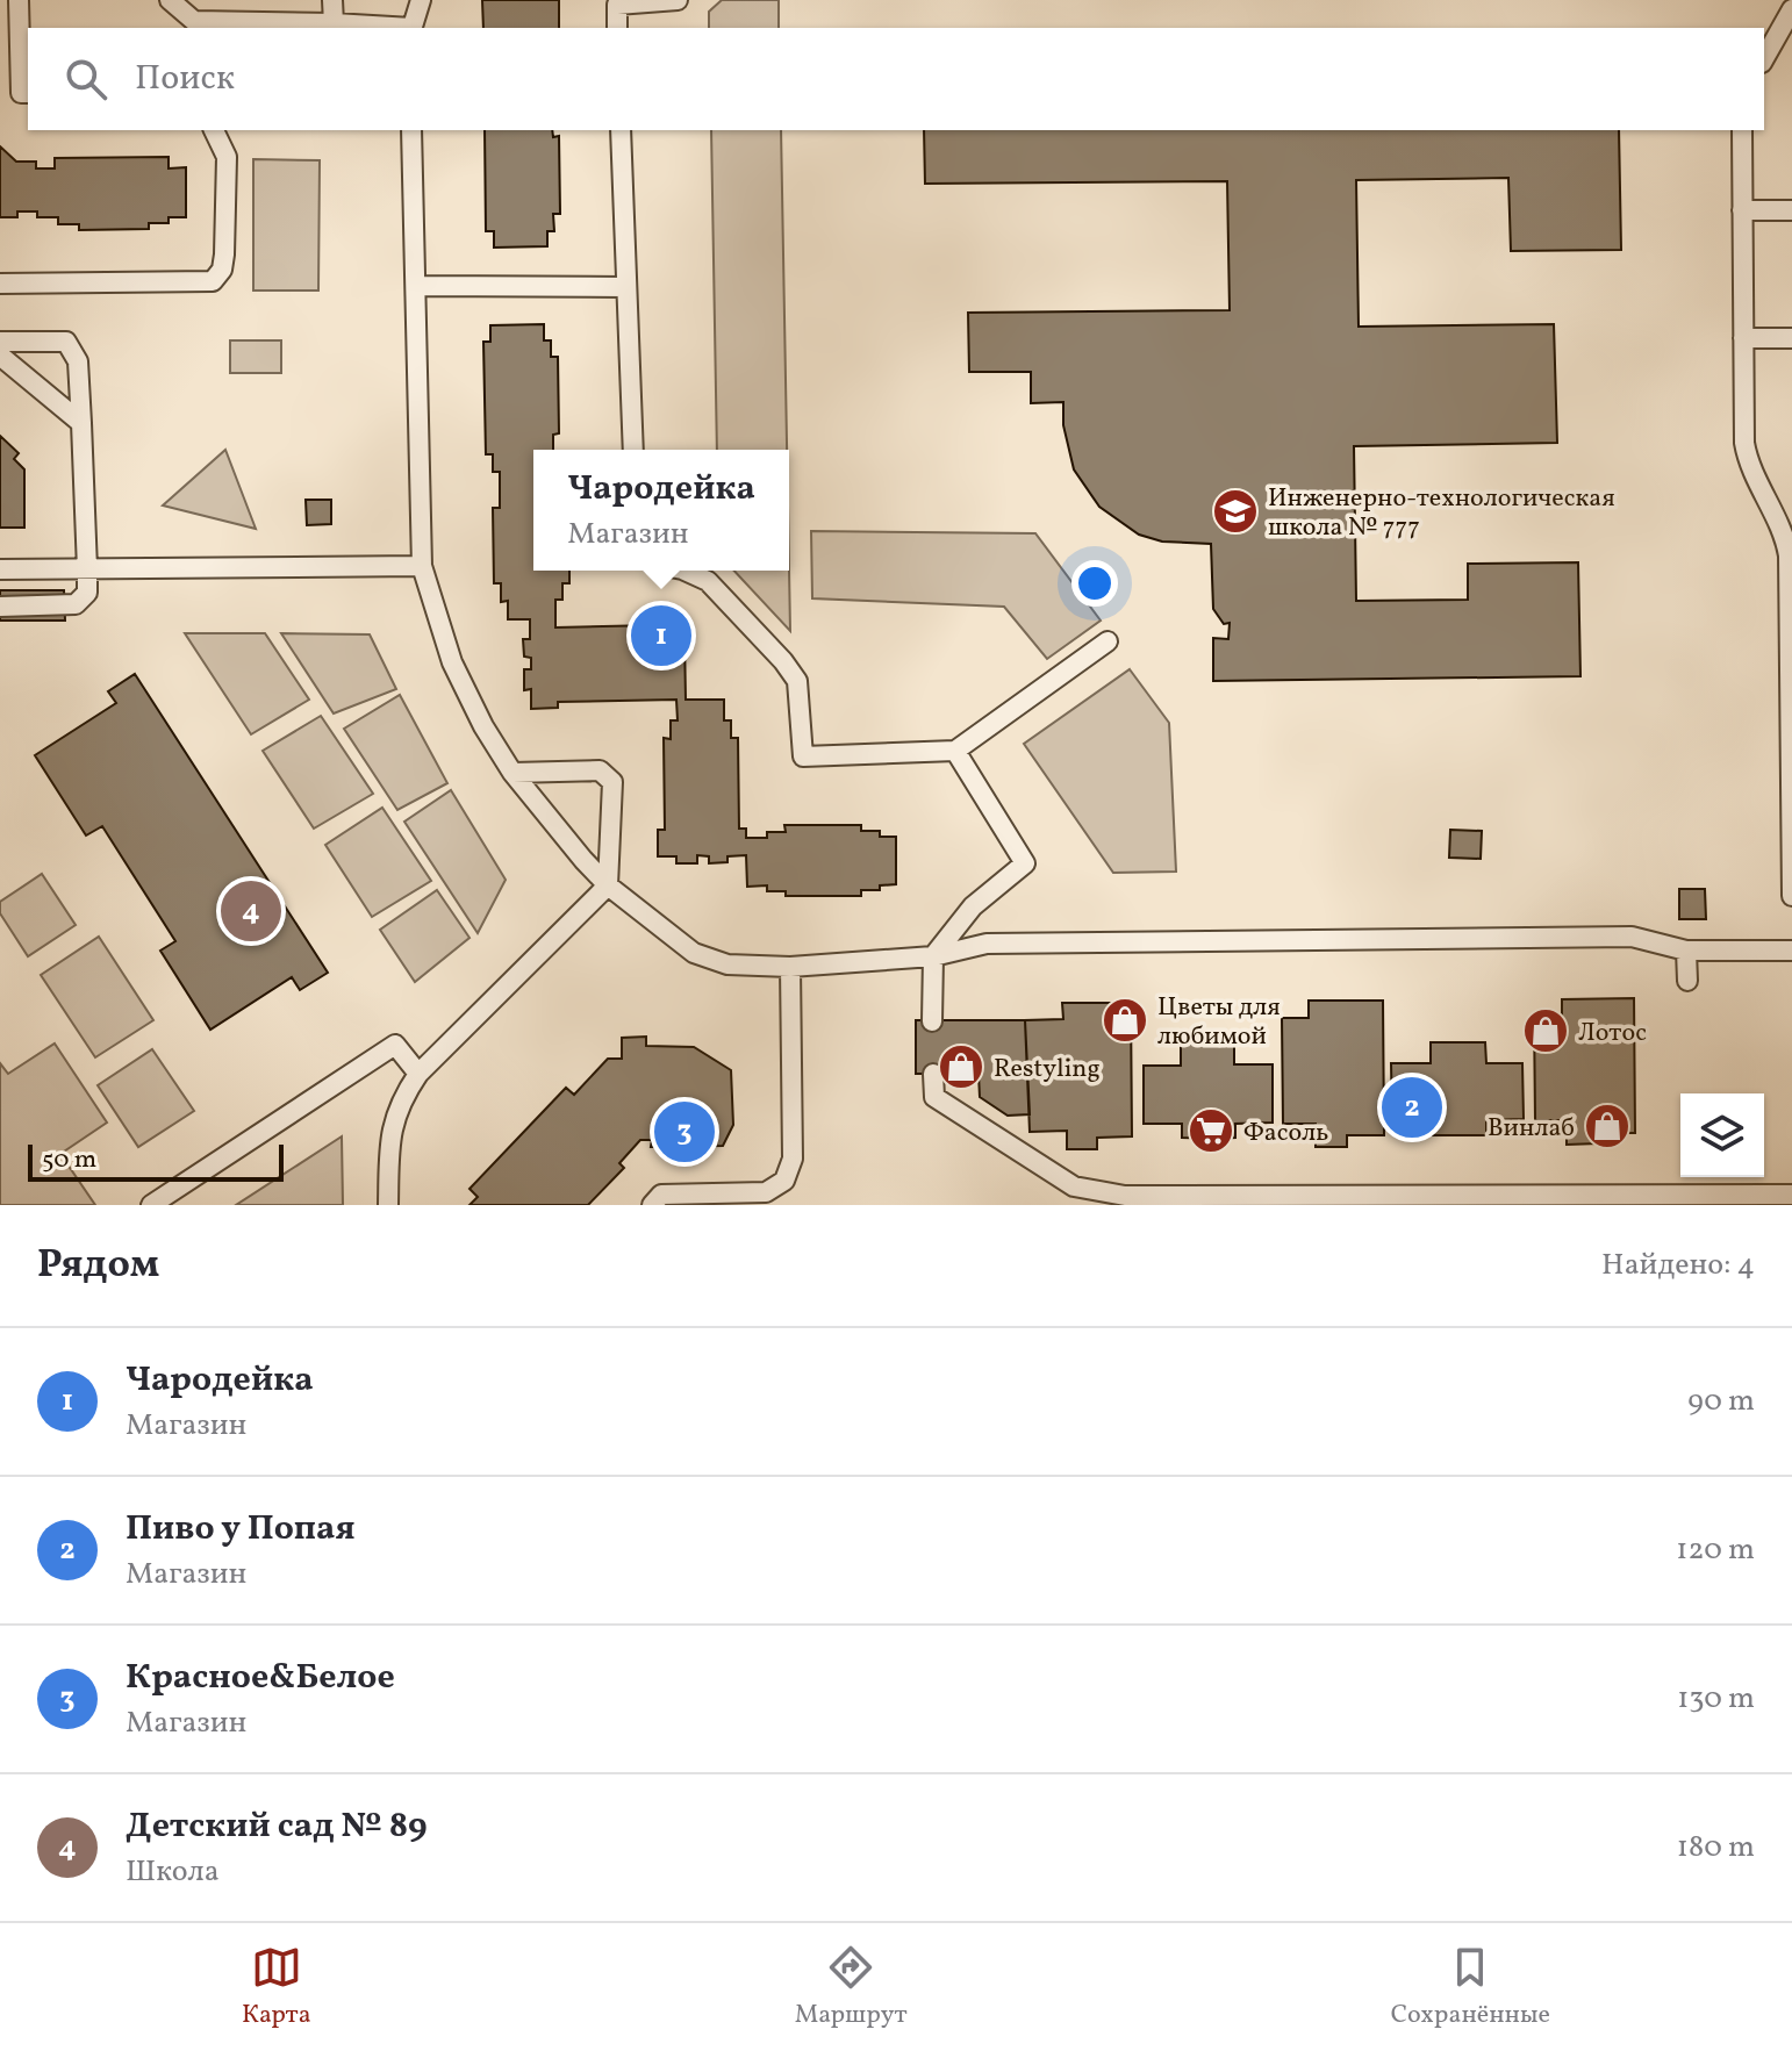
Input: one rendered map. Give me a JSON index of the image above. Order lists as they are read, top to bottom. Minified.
{"places":{"school or university":["Инженерно-технологическая школа № 777"],"shop":["Цветы для любимой","Лотос","Restyling","Винлаб"],"supermarket":["Фасоль"]},"scale_bar":"50 m","page":{"search":"Поиск","popup":["Чародейка","Магазин"],"pins":["1","4","2","3"],"scale":"50 m","heading":["Рядом","Найдено: 4"],"list":[{"mark":"1","name":"Чародейка","note":"Магазин","value":"90 m"},{"mark":"2","name":"Пиво у Попая","note":"Магазин","value":"120 m"},{"mark":"3","name":"Красное&Белое","note":"Магазин","value":"130 m"},{"mark":"4","name":"Детский сад № 89","note":"Школа","value":"180 m"}],"nav":["Карта","Маршрут","Сохранённые"]}}
